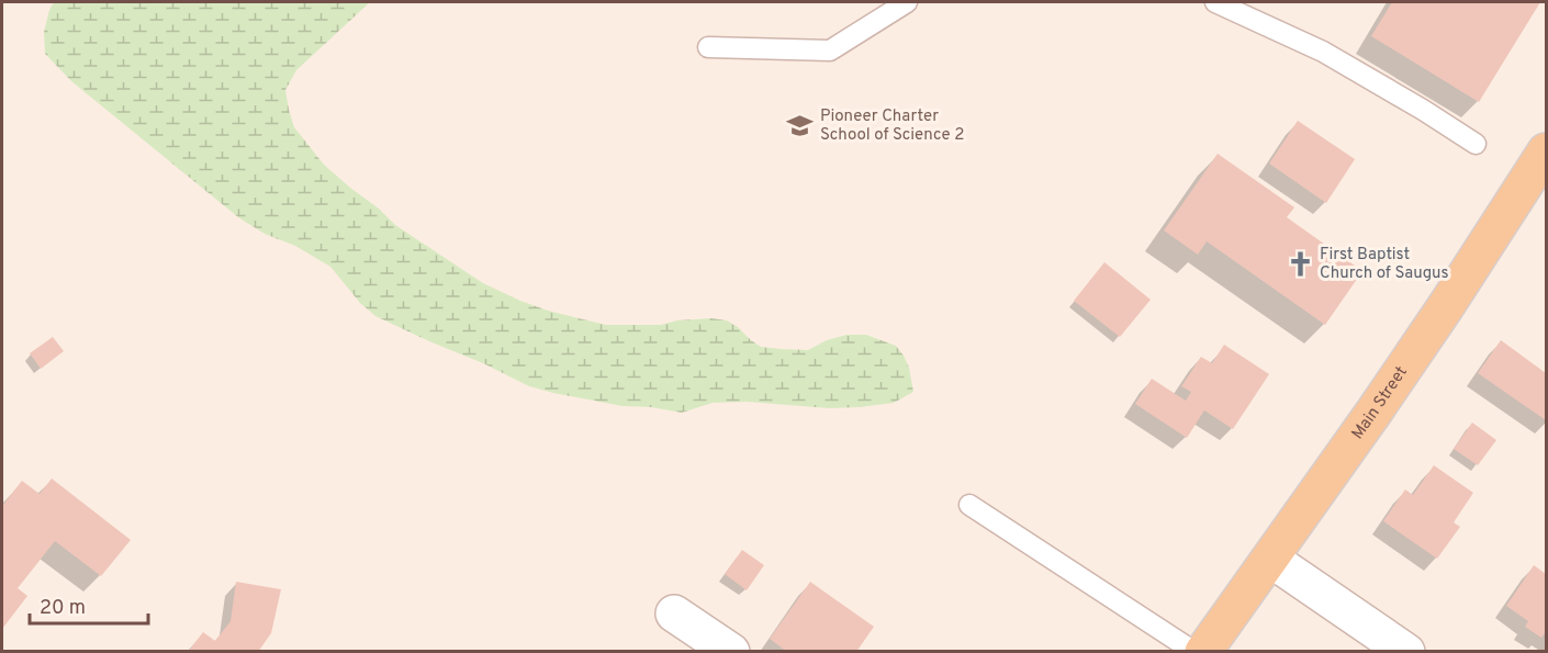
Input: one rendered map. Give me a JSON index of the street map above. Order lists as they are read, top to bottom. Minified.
{"streets":{"main road":["Main Street"]},"places":{"school or university":["Pioneer Charter School of Science 2"],"church":["First Baptist Church of Saugus"]},"scale_bar":"20 m"}
